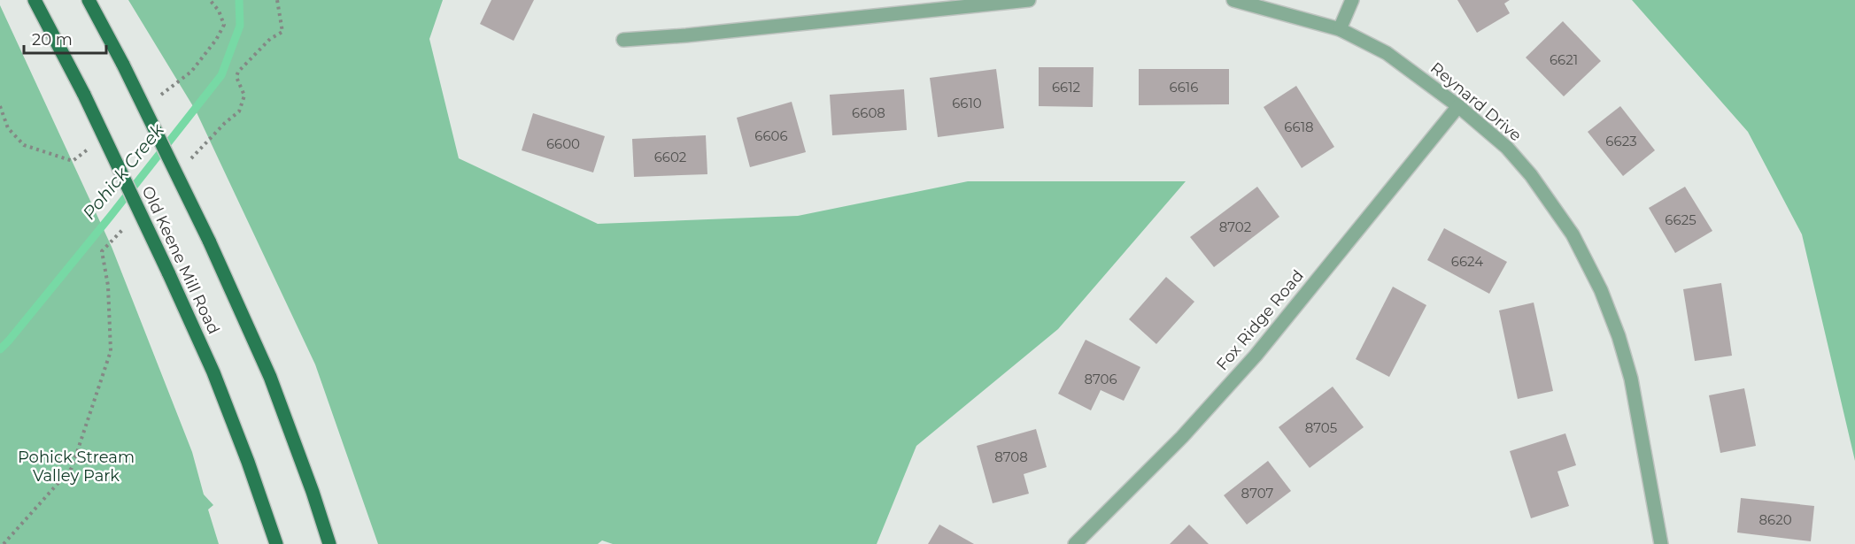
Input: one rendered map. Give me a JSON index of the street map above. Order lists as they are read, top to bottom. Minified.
{"streets":{"main road":["Old Keene Mill Road"],"street":["Reynard Drive","Fox Ridge Road"]},"crossings":[["Reynard Drive","Fox Ridge Road"]],"water":["Pohick Creek"],"parks":["Pohick Stream Valley Park"],"house_numbers":["6621","6612","6616","6610","6608","6618","6606","6623","6600","6602","6625","8702","6624","8706","8705","8708","8707","8620"],"scale_bar":"20 m"}
